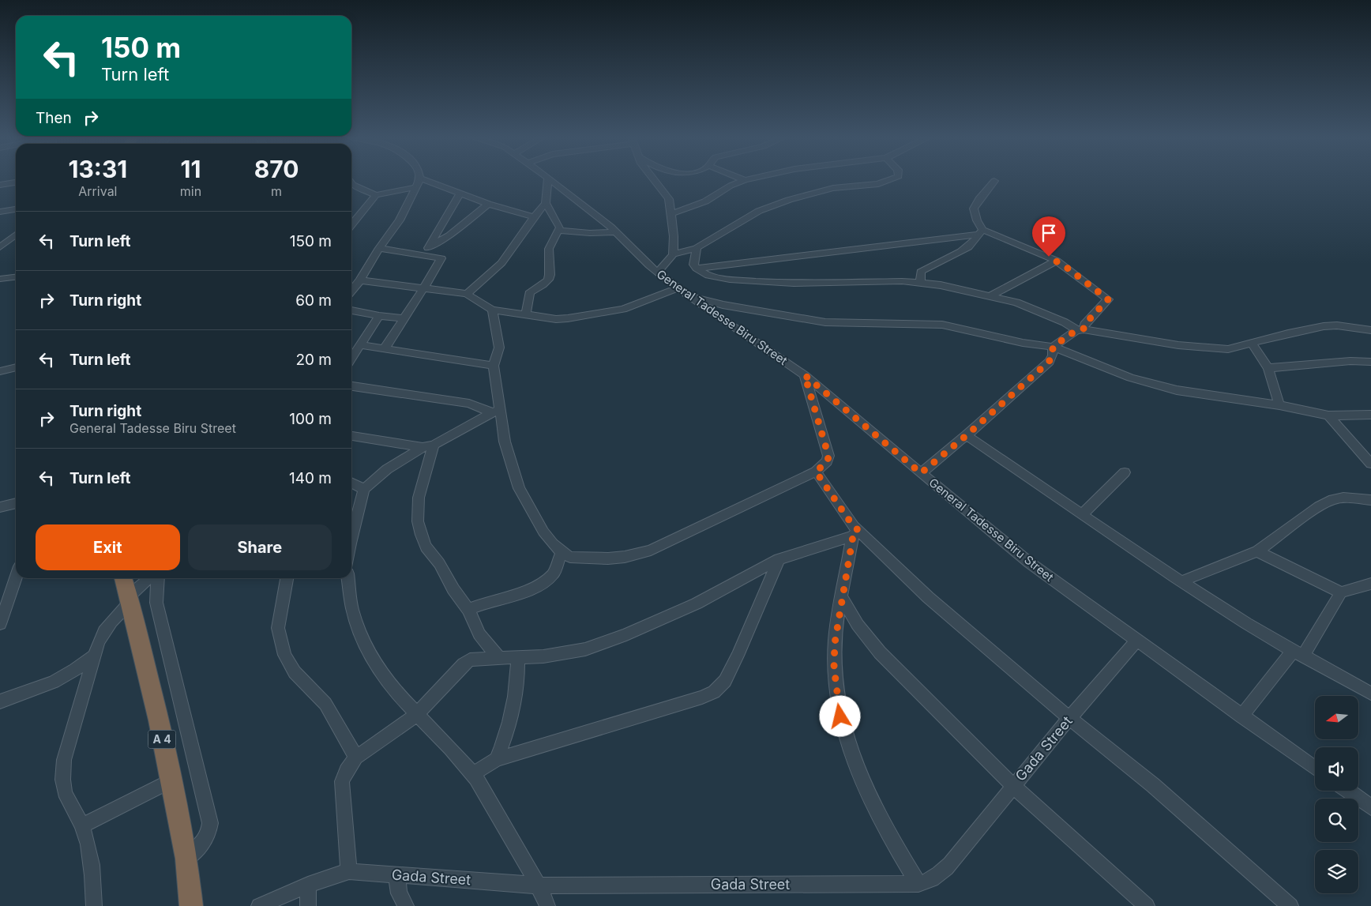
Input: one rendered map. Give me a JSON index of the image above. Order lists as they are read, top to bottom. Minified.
{"streets":{"highway":["A 4"],"street":["General Tadesse Biru Street","Gada Street"]},"crossings":[["General Tadesse Biru Street","Gada Street"]],"north":"left","page":{"turn":["150 m","Turn left"],"then":"Then","eta":["13:31","Arrival","11","min","870","m"],"list":[{"name":"Turn left","value":"150 m"},{"name":"Turn right","value":"60 m"},{"name":"Turn left","value":"20 m"},{"name":"Turn right","note":"General Tadesse Biru Street","value":"100 m"},{"name":"Turn left","value":"140 m"}],"buttons":["Exit","Share"]}}
